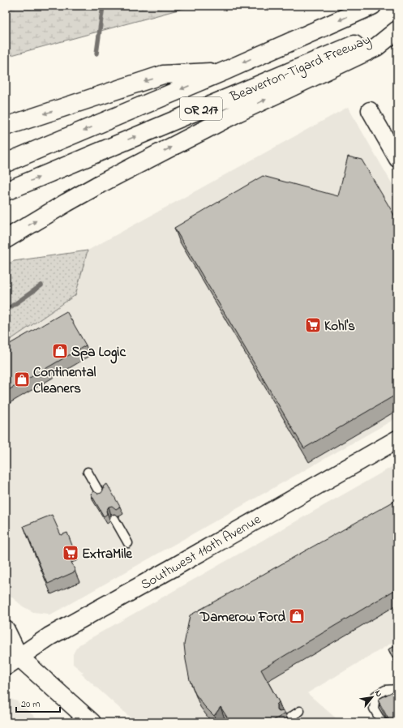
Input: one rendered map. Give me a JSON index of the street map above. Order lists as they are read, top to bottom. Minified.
{"streets":{"main road":["Beaverton-Tigard Freeway","OR 217","Southwest 110th Avenue"]},"places":{"supermarket":["Kohl's","ExtraMile"],"shop":["Spa Logic","Continental Cleaners","Damerow Ford"]},"scale_bar":"20 m","north":"top right"}
